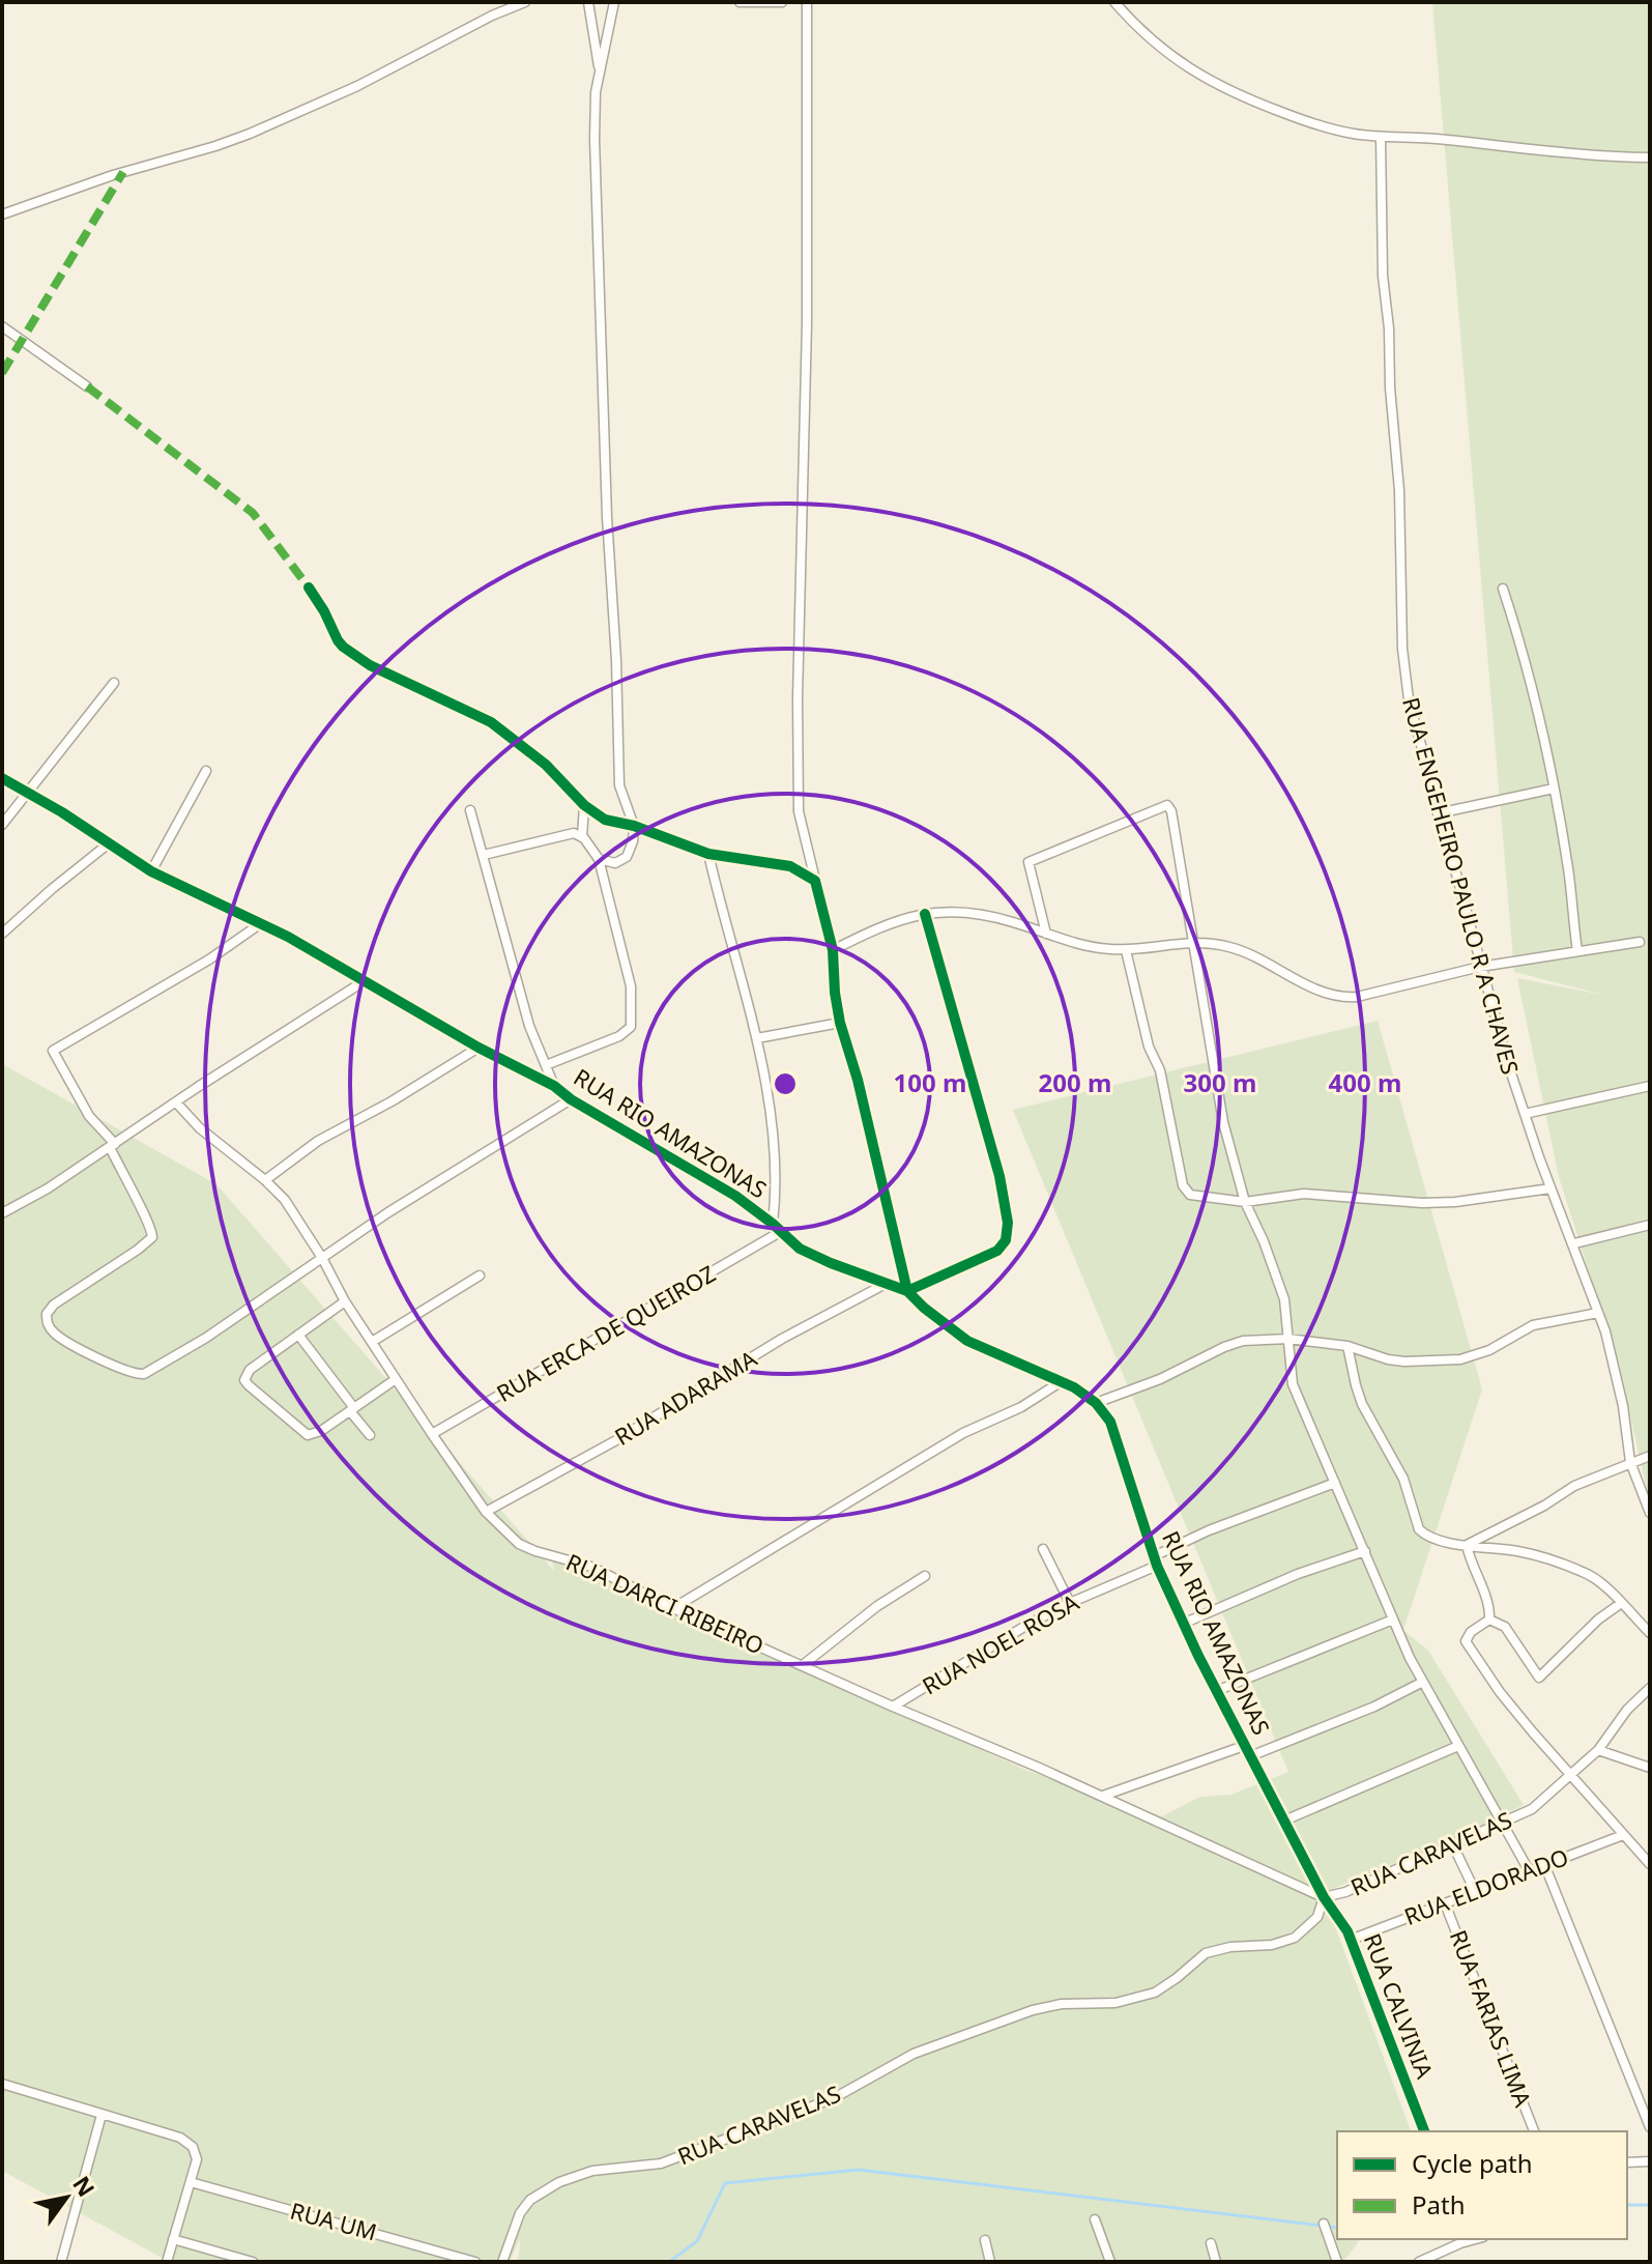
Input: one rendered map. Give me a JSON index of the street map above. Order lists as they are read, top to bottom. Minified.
{"streets":{"street":["RUA ENGEHEIRO PAULO R A CHAVES","RUA RIO AMAZONAS","RUA ERCA DE QUEIROZ","RUA ADARAMA","RUA DARCI RIBEIRO","RUA NOEL ROSA","RUA CARAVELAS","RUA ELDORADO","RUA CALVINIA","RUA FARIAS LIMA","RUA UM"]},"crossings":[["RUA RIO AMAZONAS","RUA ERCA DE QUEIROZ"],["RUA RIO AMAZONAS","RUA ADARAMA"],["RUA RIO AMAZONAS","RUA DARCI RIBEIRO"],["RUA RIO AMAZONAS","RUA NOEL ROSA"],["RUA RIO AMAZONAS","RUA CARAVELAS"],["RUA RIO AMAZONAS","RUA CALVINIA"],["RUA ERCA DE QUEIROZ","RUA DARCI RIBEIRO"],["RUA ADARAMA","RUA DARCI RIBEIRO"],["RUA DARCI RIBEIRO","RUA NOEL ROSA"],["RUA DARCI RIBEIRO","RUA CARAVELAS"],["RUA DARCI RIBEIRO","RUA CALVINIA"],["RUA CARAVELAS","RUA CALVINIA"],["RUA ELDORADO","RUA CALVINIA"],["RUA ELDORADO","RUA FARIAS LIMA"]],"legend":["Cycle path","Path"],"north":"top right","rings":["100 m","200 m","300 m","400 m"]}
